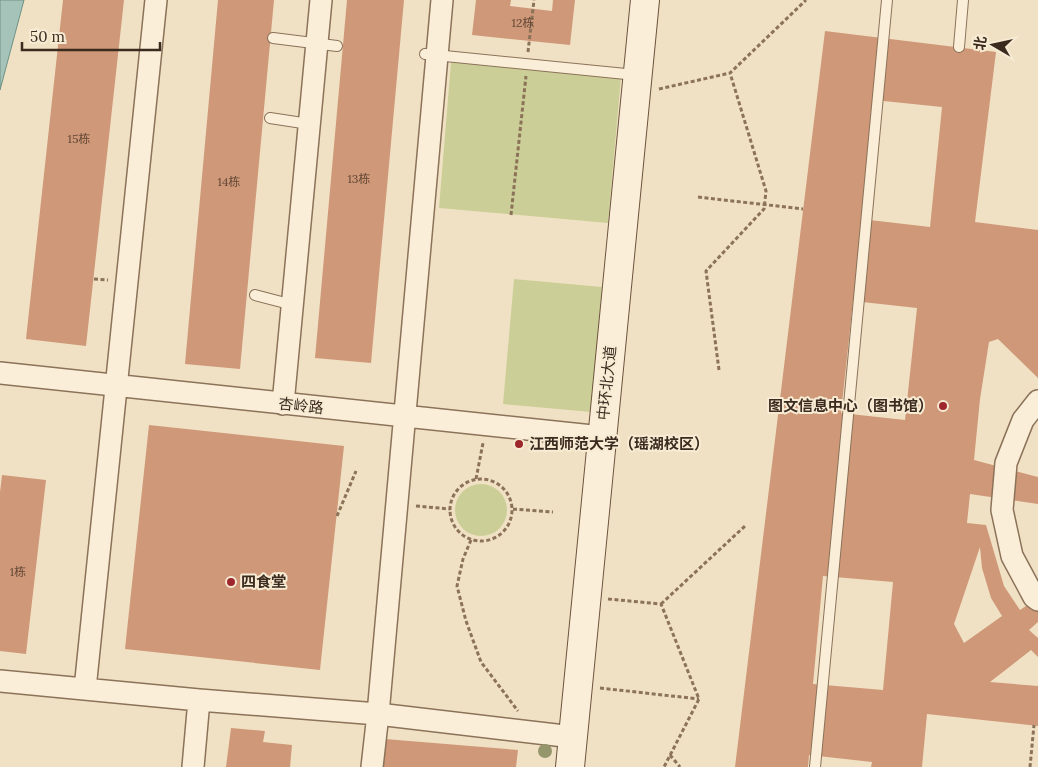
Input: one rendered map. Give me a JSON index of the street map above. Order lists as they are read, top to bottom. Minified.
{"streets":{"street":["中环北大道","杏岭路"]},"crossings":[["中环北大道","杏岭路"]],"places":["图文信息中心（图书馆）","江西师范大学（瑶湖校区）","四食堂"],"house_numbers":["12栋","15栋","13栋","14栋","1栋"],"scale_bar":"50 m","north":"left"}
